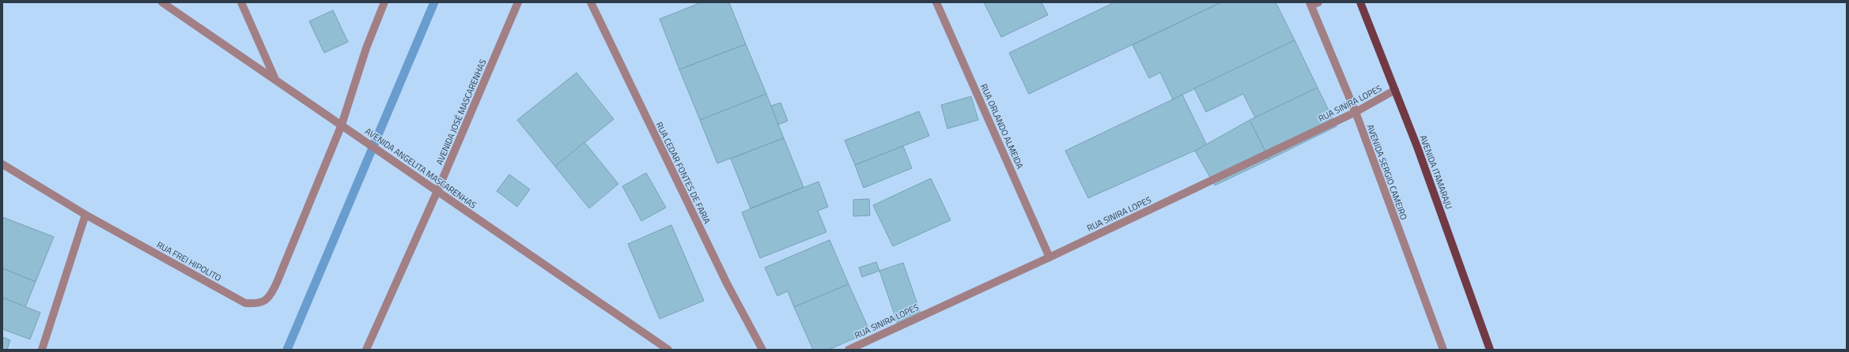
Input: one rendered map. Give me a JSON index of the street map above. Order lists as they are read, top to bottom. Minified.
{"streets":{"main road":["AVENIDA ITAMARAJU"],"street":["RUA SINIRA LOPES","AVENIDA JOSÉ MASCARENHAS","RUA ORLANDO ALMEIDA","AVENIDA ANGELITA MASCARENHAS","AVENIDA SERGIO CAMEIRO","RUA CEDAR FONTES DE FARIA","RUA FREI HIPOLITO"]},"crossings":[["RUA SINIRA LOPES","RUA ORLANDO ALMEIDA"],["RUA SINIRA LOPES","AVENIDA SERGIO CAMEIRO"],["RUA SINIRA LOPES","AVENIDA ITAMARAJU"],["AVENIDA JOSÉ MASCARENHAS","AVENIDA ANGELITA MASCARENHAS"],["AVENIDA ANGELITA MASCARENHAS","RUA FREI HIPOLITO"]]}
